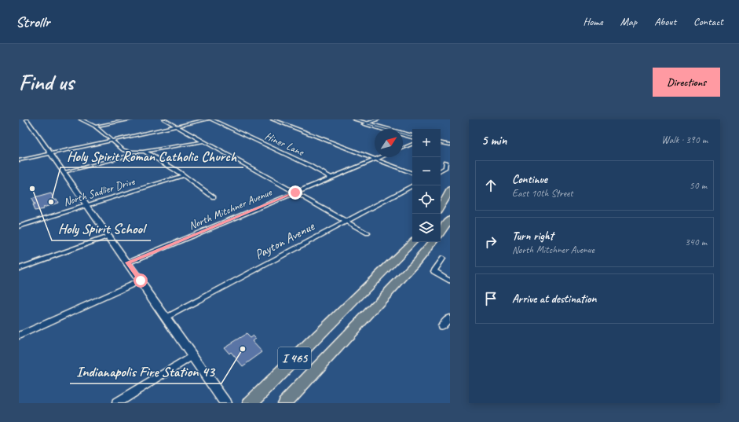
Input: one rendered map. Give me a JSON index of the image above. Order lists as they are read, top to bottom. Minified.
{"streets":{"highway":["I 465"],"street":["Hiner Lane","North Sadlier Drive","North Mitchner Avenue","Payton Avenue"]},"crossings":[["Hiner Lane","North Mitchner Avenue"]],"places":["Holy Spirit School","Holy Spirit Roman Catholic Church","Indianapolis Fire Station 43"],"north":"top right","page":{"header":"Strollr","nav":["Home","Map","About","Contact"],"buttons":"Directions","title":"Find us","heading":["5 min","Walk · 390 m"],"map_buttons":["+","−"],"list":[["Continue","East 10th Street","50 m"],["Turn right","North Mitchner Avenue","340 m"],"Arrive at destination"]}}
